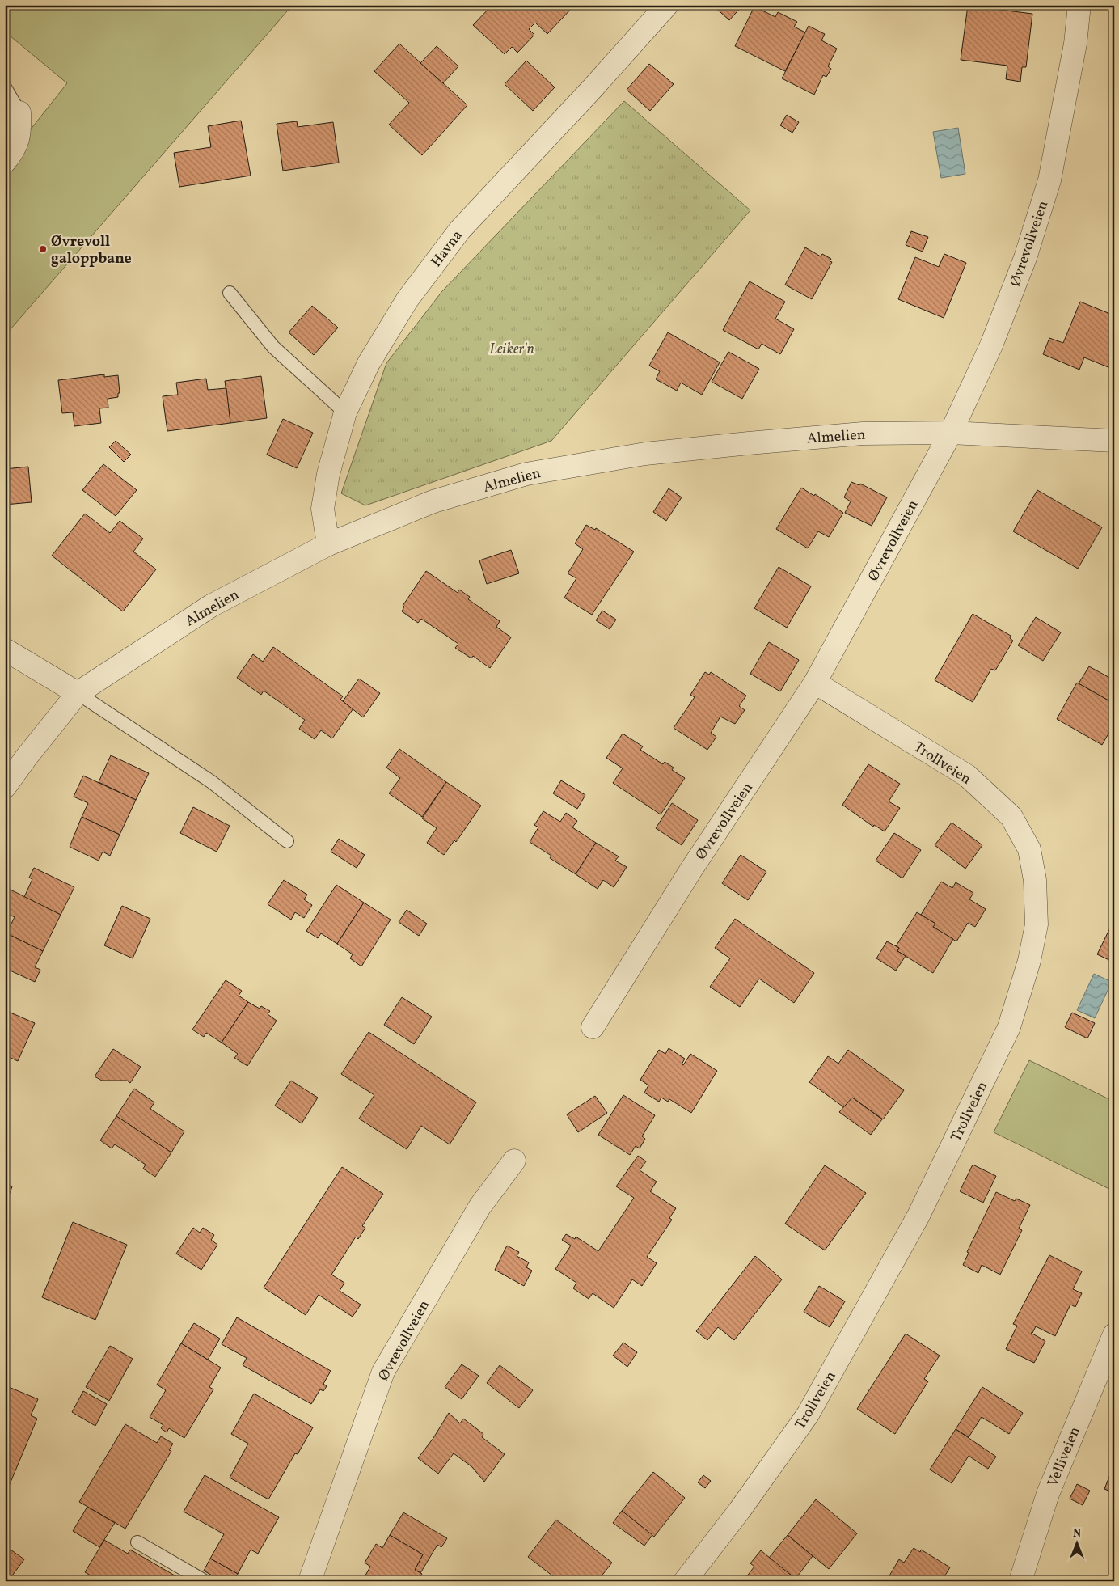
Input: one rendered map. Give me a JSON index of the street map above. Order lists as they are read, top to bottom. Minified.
{"streets":{"street":["Øvrevollveien","Havna","Almelien","Trollveien","Velliveien"]},"crossings":[["Øvrevollveien","Almelien"],["Øvrevollveien","Trollveien"],["Havna","Almelien"]],"parks":["Leiker'n"],"places":["Øvrevoll galoppbane"],"north":"top"}
